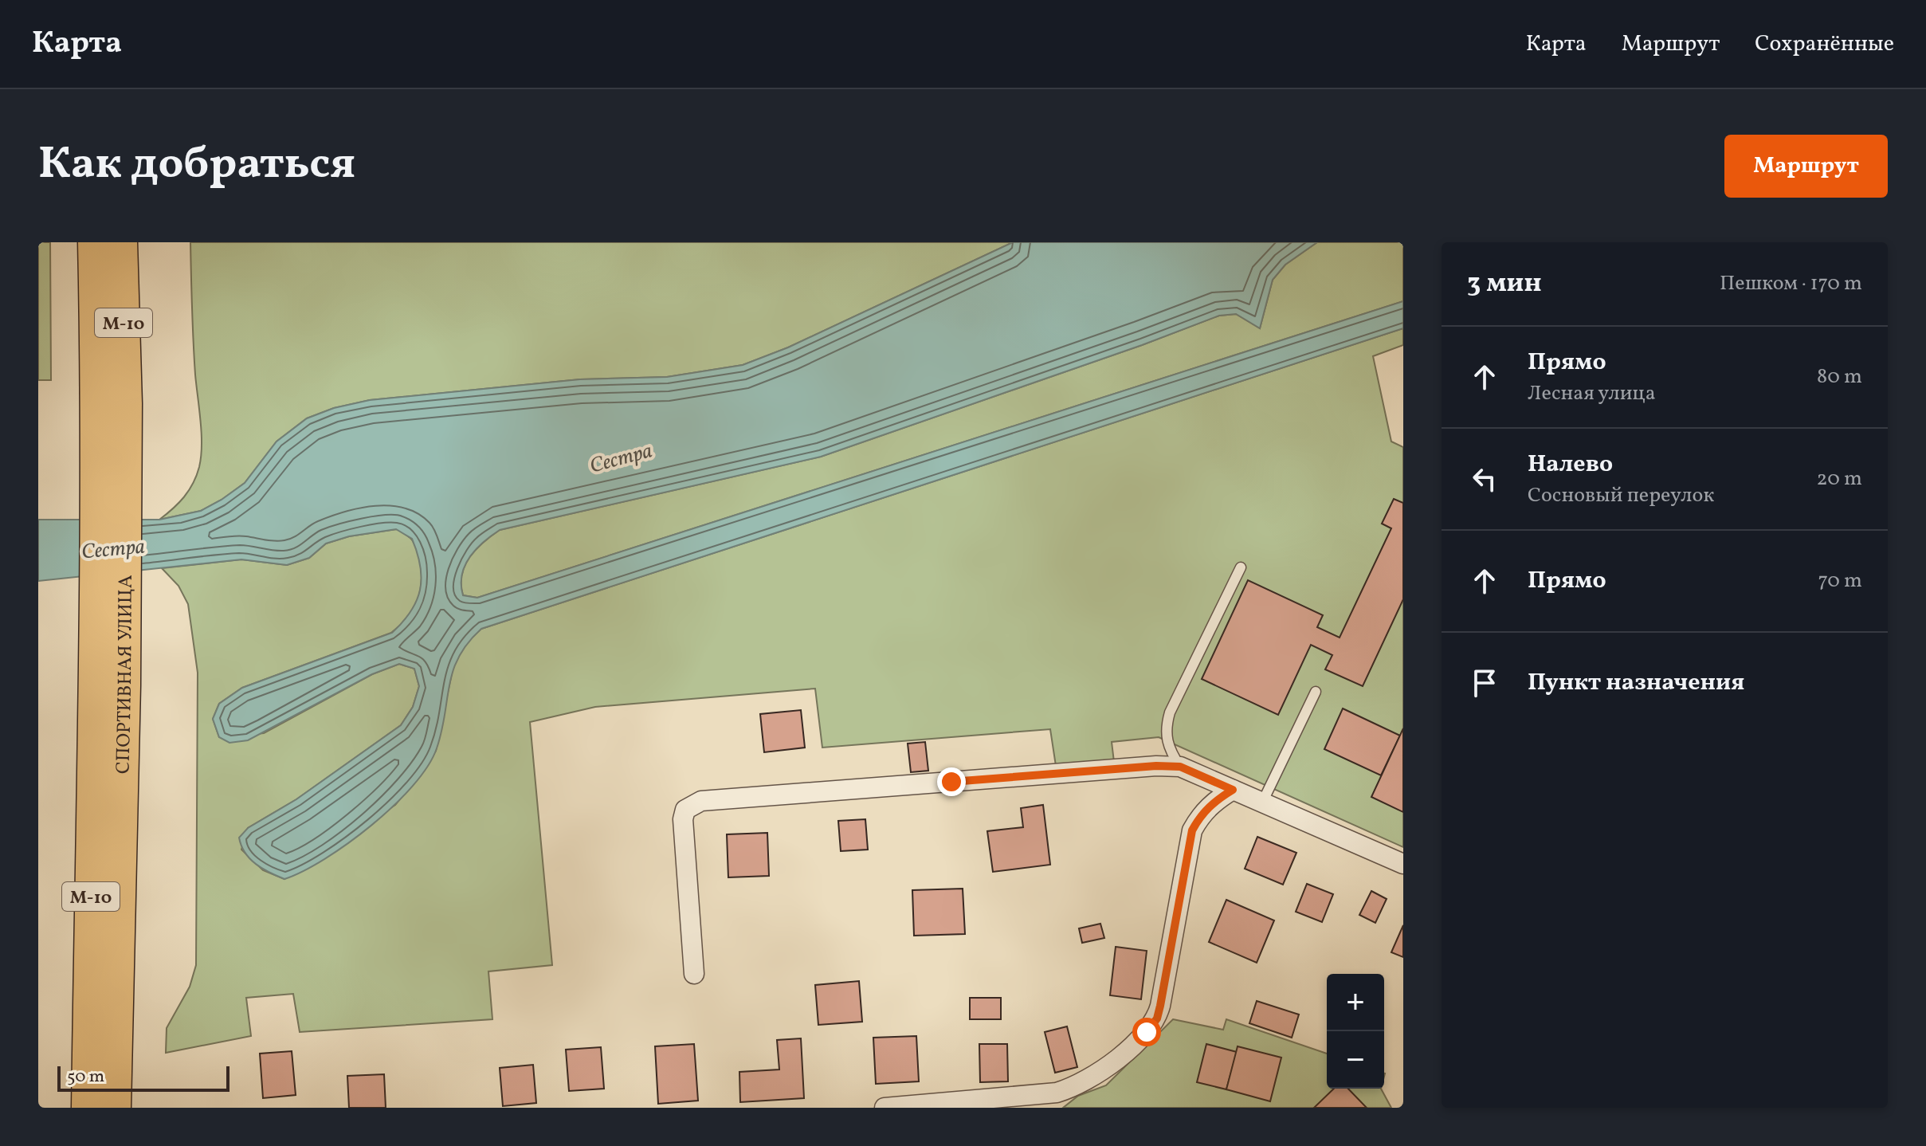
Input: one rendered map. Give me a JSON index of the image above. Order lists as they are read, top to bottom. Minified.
{"streets":{"highway":["М-10","СПОРТИВНАЯ УЛИЦА"]},"water":["Сестра"],"scale_bar":"50 m","page":{"header":"Карта","nav":["Карта","Маршрут","Сохранённые"],"title":"Как добраться","buttons":"Маршрут","heading":["3 мин","Пешком · 170 m"],"list":[["Прямо","Лесная улица","80 m"],["Налево","Сосновый переулок","20 m"],["Прямо","70 m"],"Пункт назначения"],"map_buttons":["+","−"],"scale":"50 m"}}
